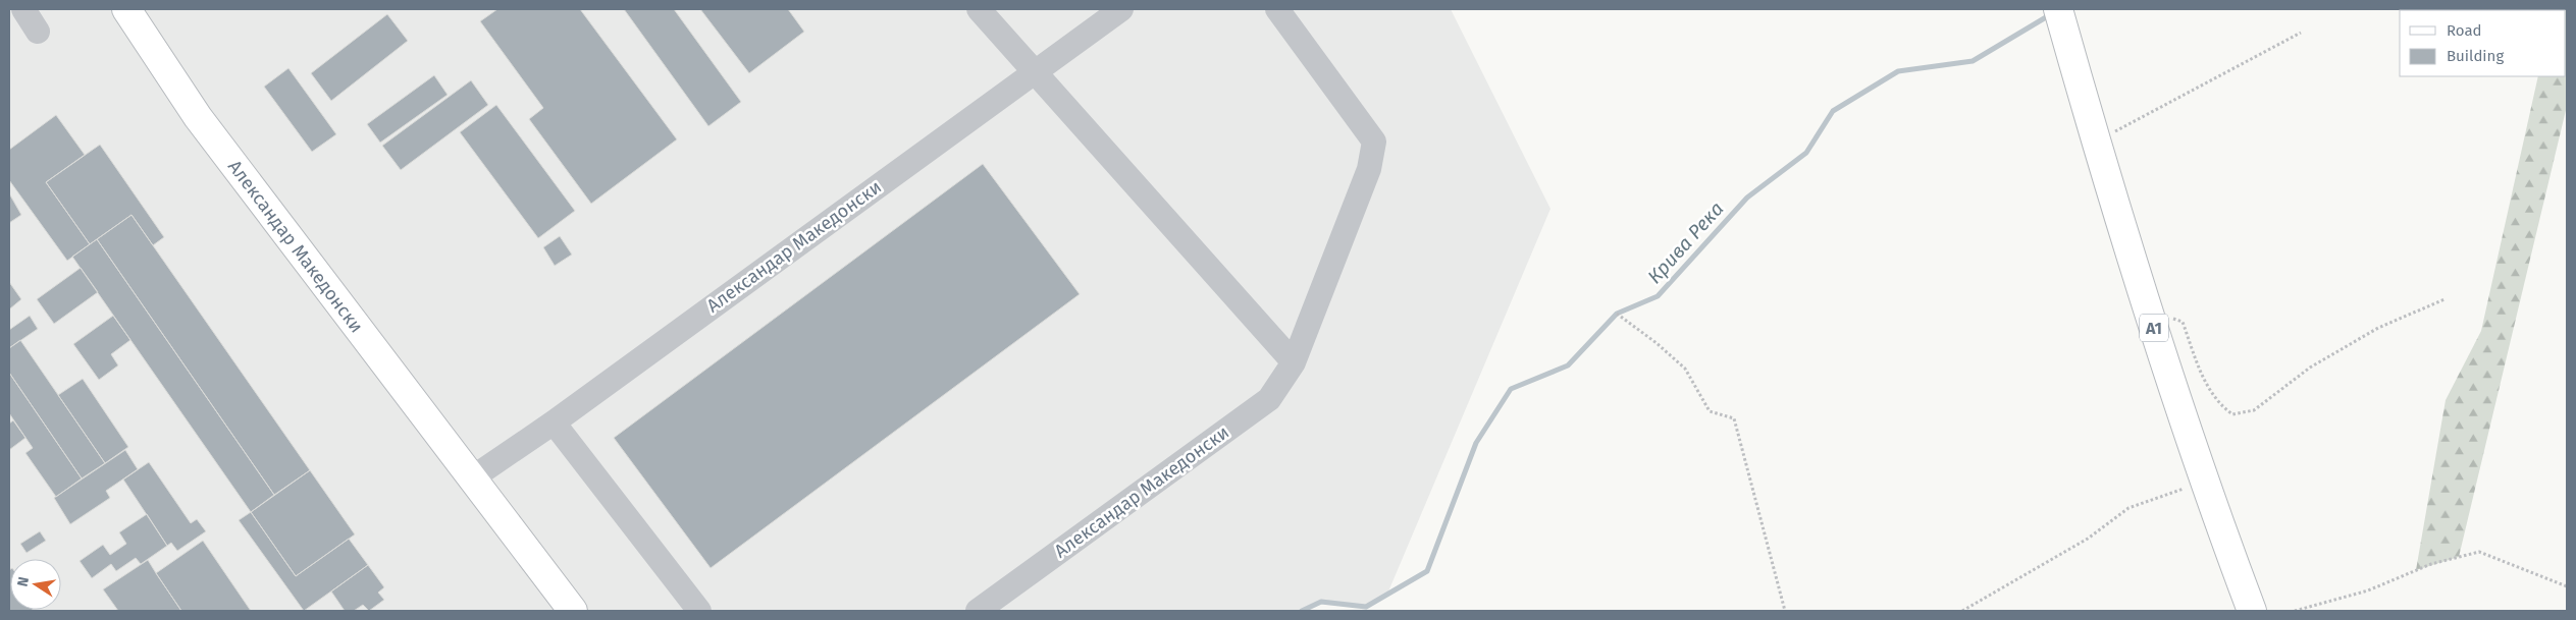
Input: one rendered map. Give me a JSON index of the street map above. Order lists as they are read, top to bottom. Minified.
{"streets":{"main road":["Александар Македонски","A1"]},"water":["Крива Река"],"legend":["Road","Building"],"north":"left"}
